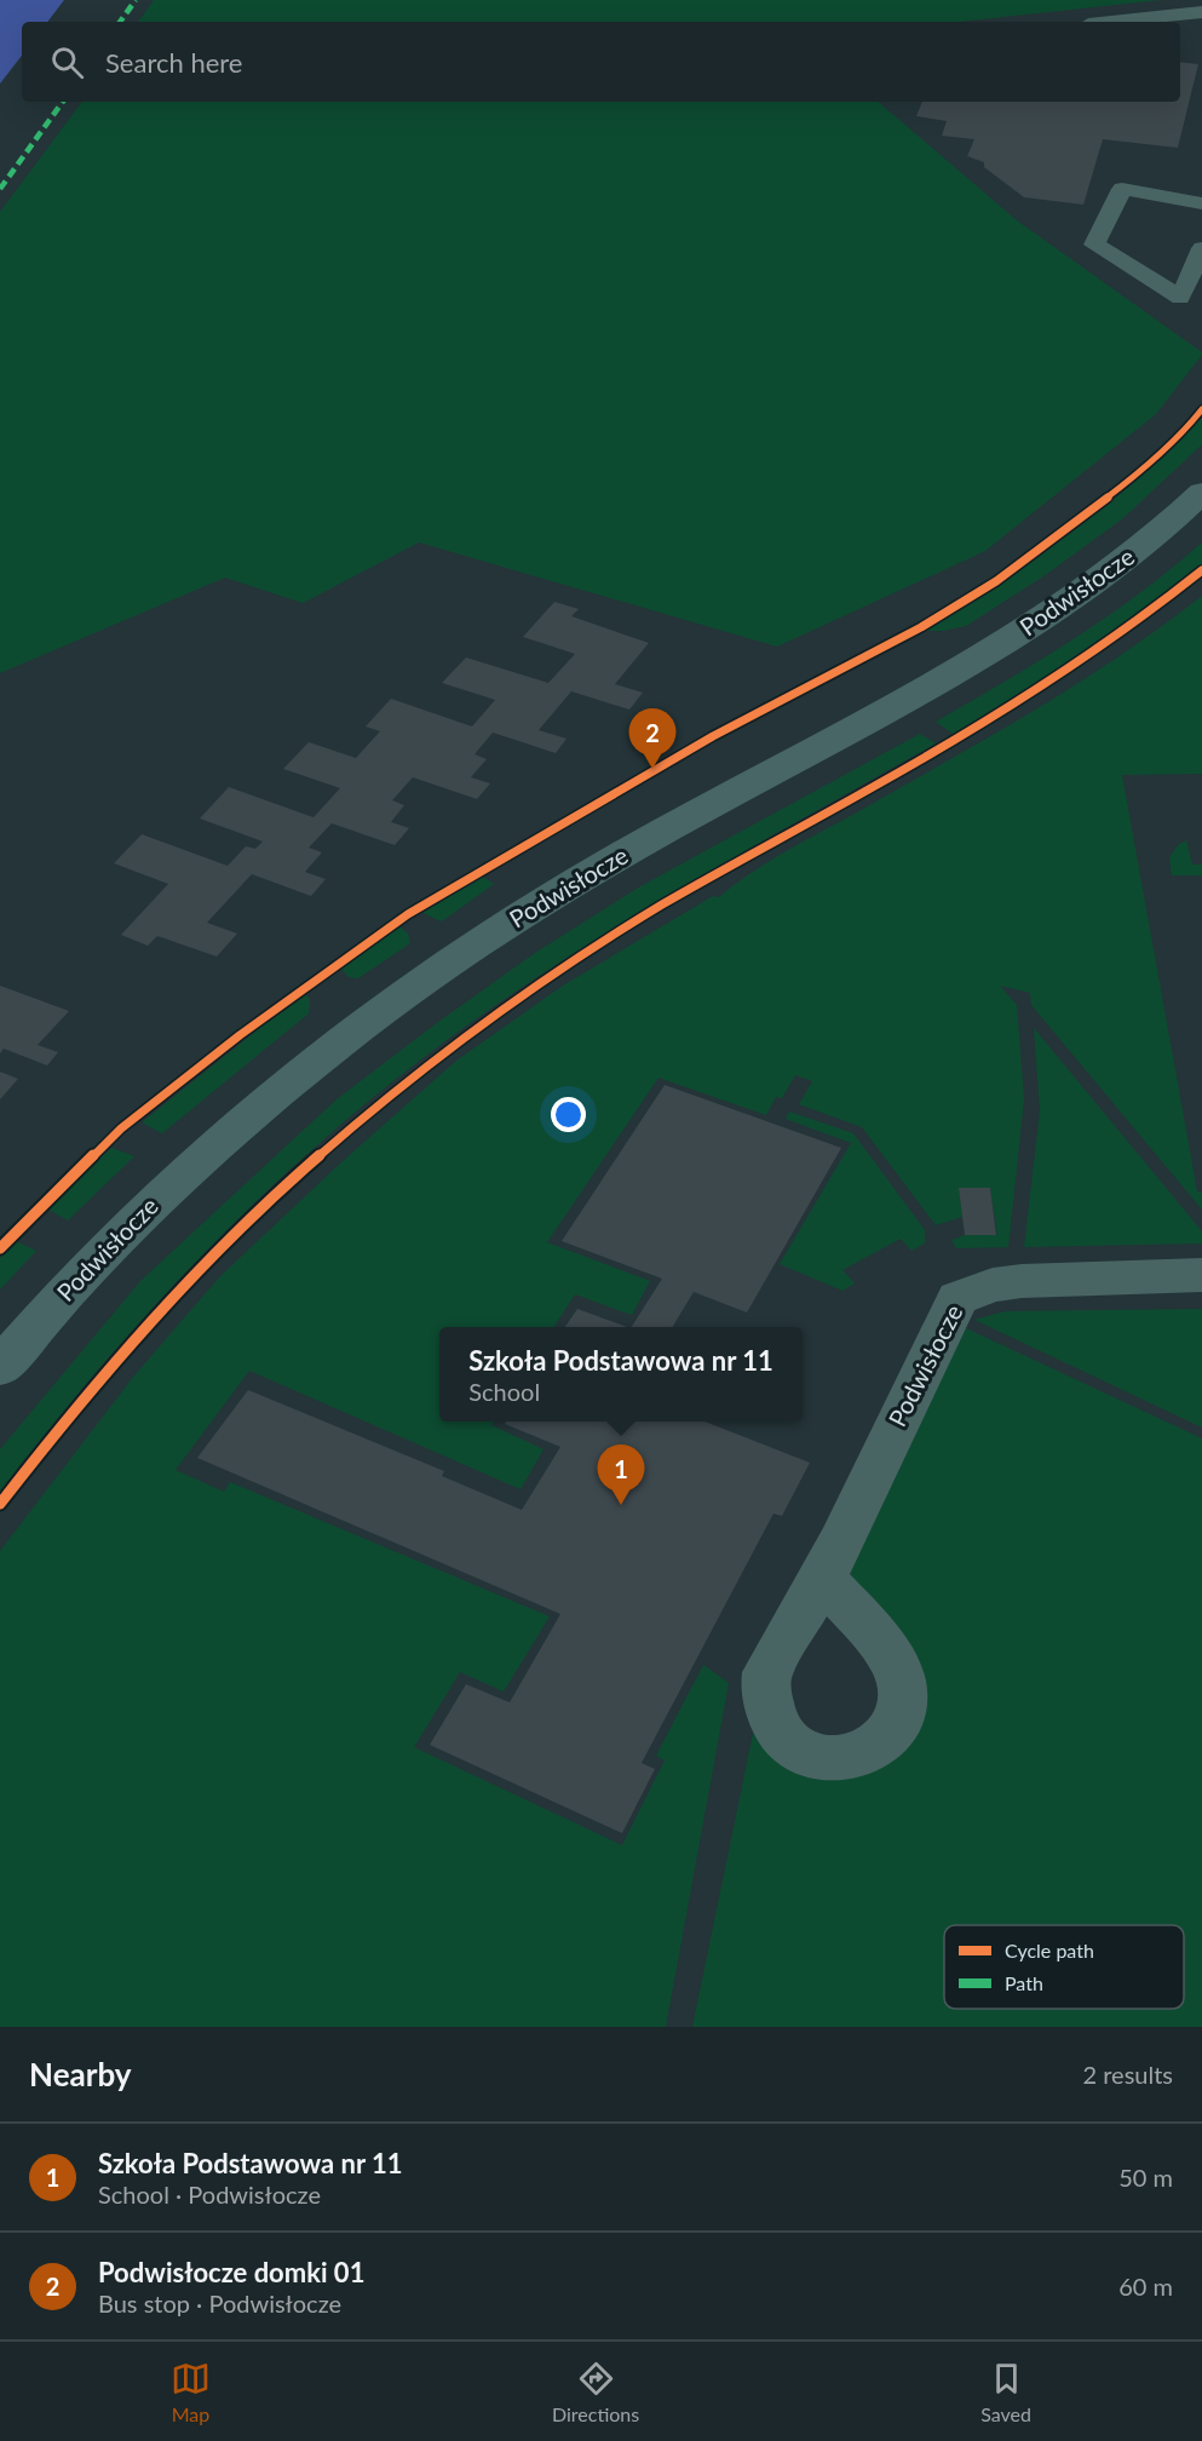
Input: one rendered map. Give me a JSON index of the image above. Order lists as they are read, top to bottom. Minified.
{"streets":{"street":["Podwisłocze"]},"legend":["Cycle path","Path"],"page":{"search":"Search here","pins":["2","1"],"popup":["Szkoła Podstawowa nr 11","School"],"heading":["Nearby","2 results"],"list":[{"mark":"1","name":"Szkoła Podstawowa nr 11","note":"School · Podwisłocze","value":"50 m"},{"mark":"2","name":"Podwisłocze domki 01","note":"Bus stop · Podwisłocze","value":"60 m"}],"nav":["Map","Directions","Saved"]}}
